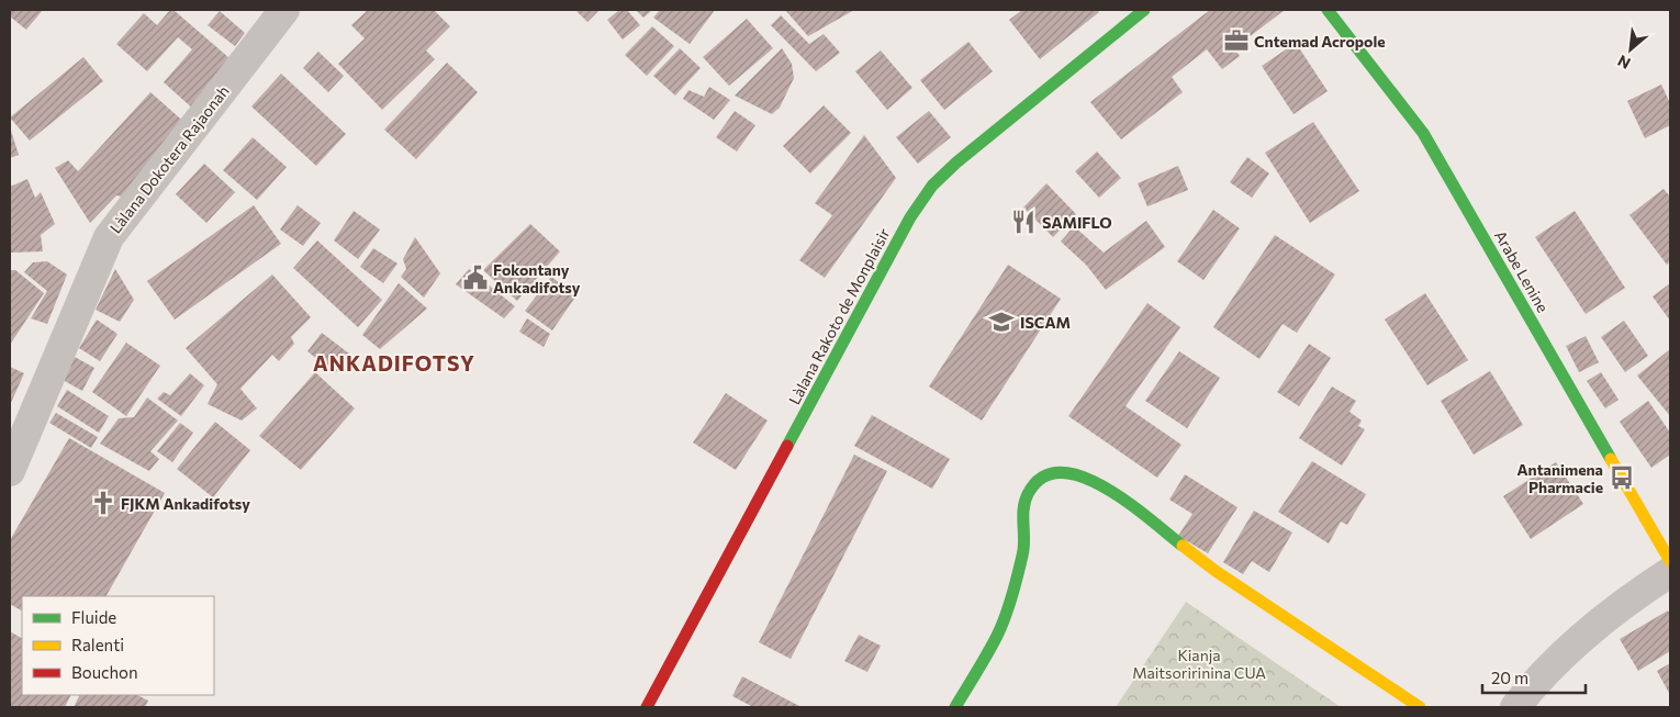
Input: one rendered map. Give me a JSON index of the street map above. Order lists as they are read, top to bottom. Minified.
{"streets":{"street":["Làlana Dokotera Rajaonah","Arabe Lenine","Làlana Rakoto de Monplaisir"]},"districts":["ANKADIFOTSY"],"parks":["Kianja Maitsoririnina CUA"],"places":{"office":["Cntemad Acropole"],"restaurant":["SAMIFLO"],"public building":["Fokontany Ankadifotsy"],"school or university":["ISCAM"],"bus stop":["Antanimena Pharmacie"],"church":["FJKM Ankadifotsy"]},"legend":["Fluide","Ralenti","Bouchon"],"scale_bar":"20 m","north":"bottom left"}
